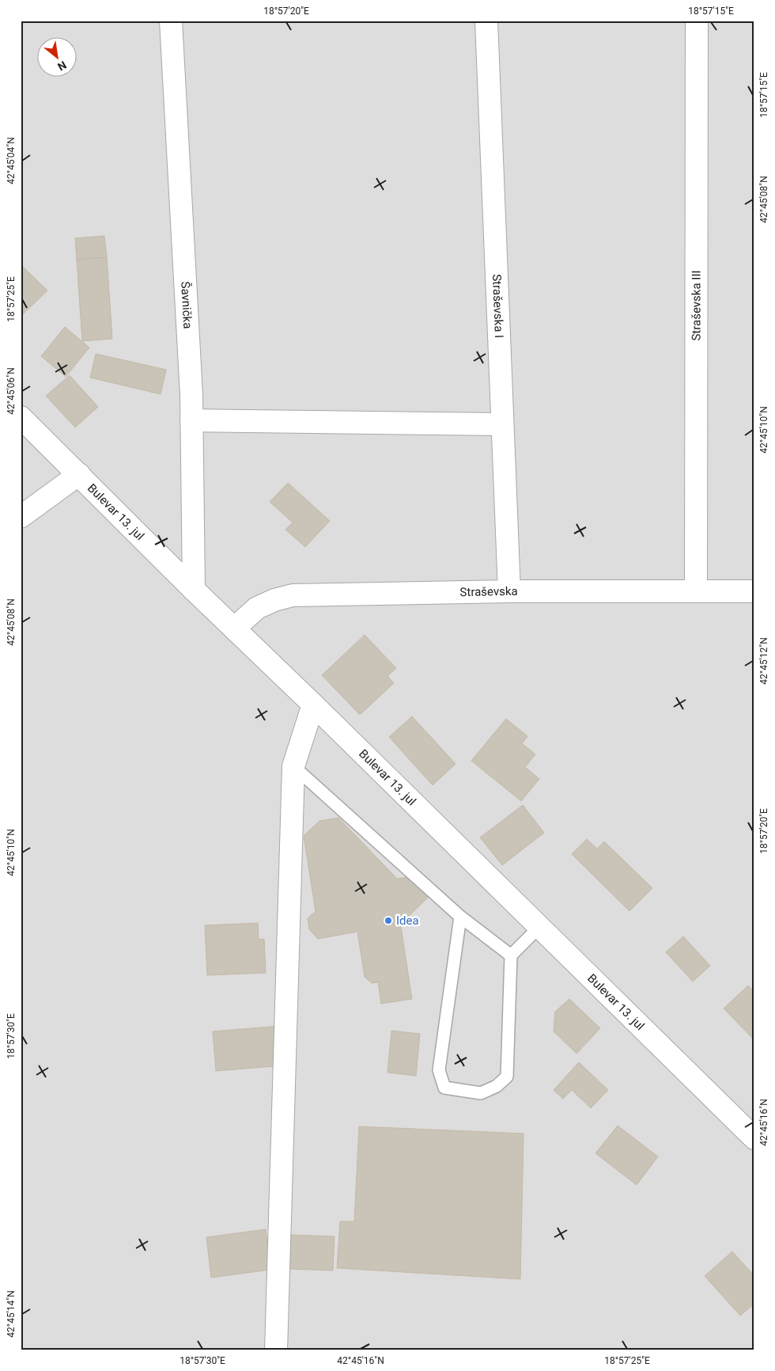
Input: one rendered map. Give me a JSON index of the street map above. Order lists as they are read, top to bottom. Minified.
{"streets":{"street":["Šavnička","Straševska III","Straševska I","Bulevar 13. jul","Straševska"]},"crossings":[["Šavnička","Bulevar 13. jul"],["Straševska III","Straševska"],["Straševska I","Straševska"],["Bulevar 13. jul","Straševska"]],"places":["Idea"],"north":"bottom right","coordinates":["18°57'20\"E","18°57'15\"E","42°45'04\"N","42°45'08\"N","18°57'25\"E","42°45'06\"N","42°45'10\"N","42°45'12\"N","18°57'30\"E","42°45'16\"N","42°45'14\"N"]}
